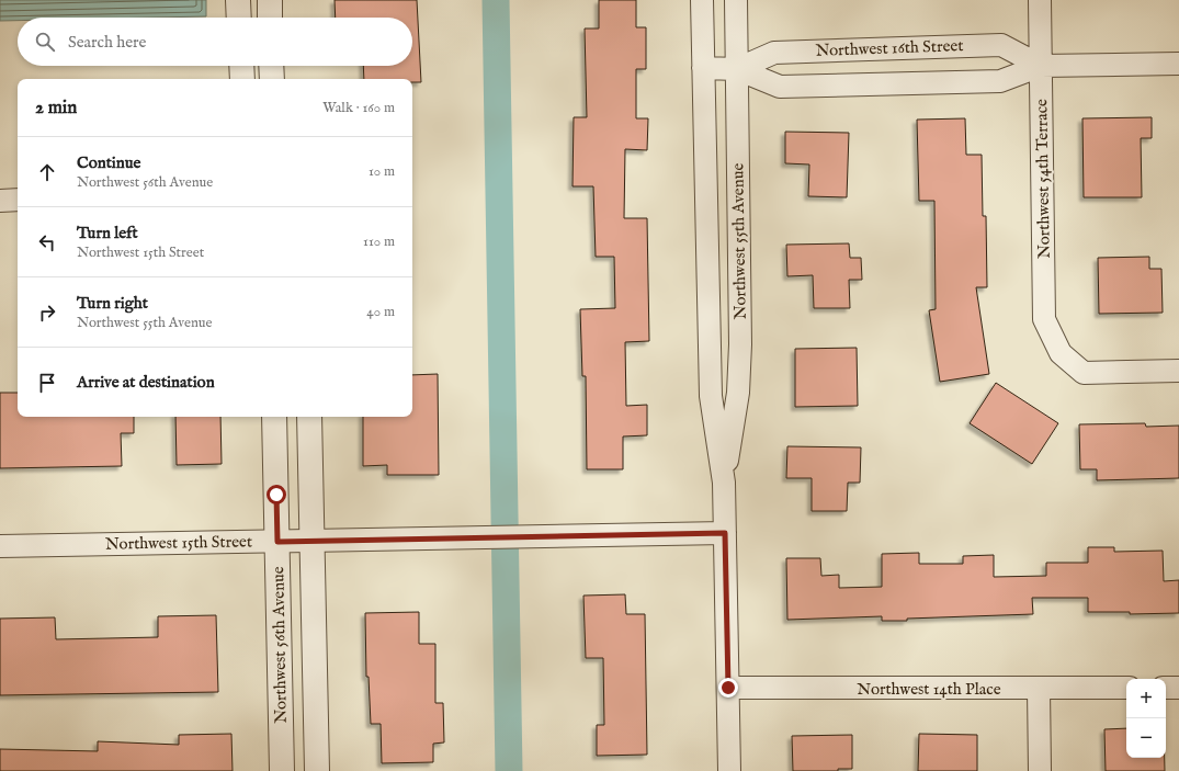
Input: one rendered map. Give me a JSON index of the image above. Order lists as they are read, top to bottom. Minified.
{"streets":{"street":["Northwest 16th Street","Northwest 54th Terrace","Northwest 55th Avenue","Northwest 15th Street","Northwest 56th Avenue","Northwest 14th Place"]},"crossings":[["Northwest 16th Street","Northwest 54th Terrace"],["Northwest 16th Street","Northwest 55th Avenue"],["Northwest 55th Avenue","Northwest 15th Street"],["Northwest 55th Avenue","Northwest 14th Place"],["Northwest 15th Street","Northwest 56th Avenue"]],"page":{"search":"Search here","heading":["2 min","Walk · 160 m"],"list":[["Continue","Northwest 56th Avenue","10 m"],["Turn left","Northwest 15th Street","110 m"],["Turn right","Northwest 55th Avenue","40 m"],"Arrive at destination"],"map_buttons":["+","−"]}}
